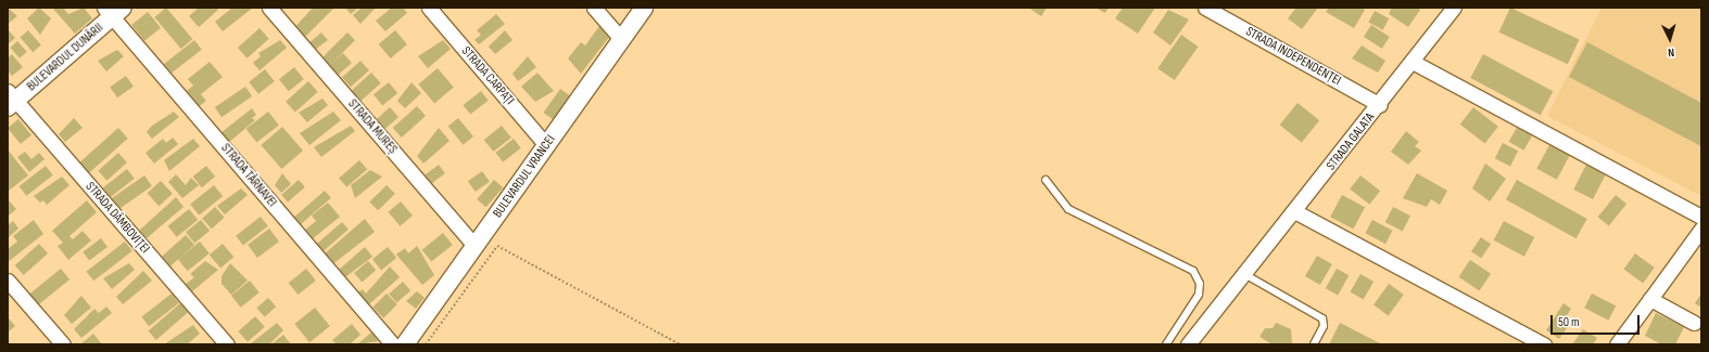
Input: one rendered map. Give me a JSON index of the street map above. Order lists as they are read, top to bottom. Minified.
{"streets":{"street":["STRADA INDEPENDENȚEI","BULEVARDUL DUNĂRII","STRADA CARPAȚI","STRADA MUREȘ","STRADA GALATA","STRADA TÂRNAVEI","BULEVARDUL VRANCEI","STRADA DÂMBOVIȚEI"]},"crossings":[["STRADA INDEPENDENȚEI","STRADA GALATA"],["BULEVARDUL DUNĂRII","STRADA TÂRNAVEI"],["BULEVARDUL DUNĂRII","STRADA DÂMBOVIȚEI"],["STRADA CARPAȚI","BULEVARDUL VRANCEI"],["STRADA MUREȘ","BULEVARDUL VRANCEI"]],"scale_bar":"50 m","north":"bottom"}
